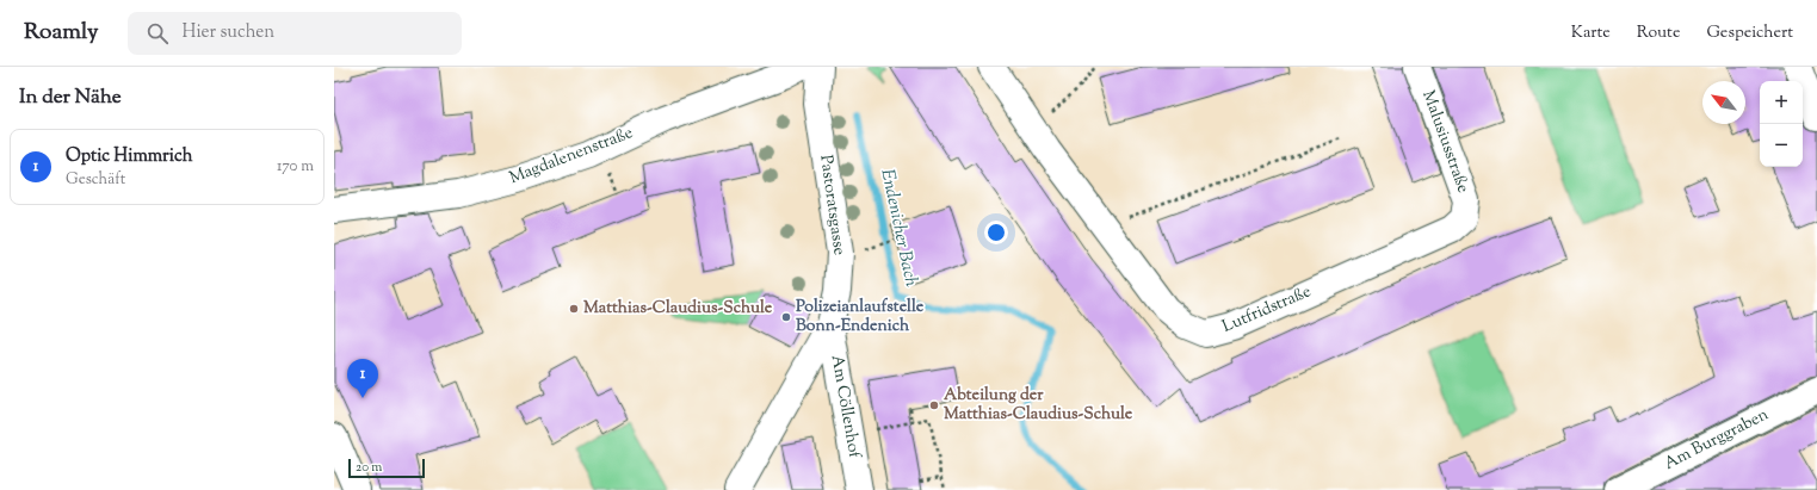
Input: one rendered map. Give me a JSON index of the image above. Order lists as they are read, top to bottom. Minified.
{"streets":{"street":["Malusiusstraße","Magdalenenstraße","Pastoratsgasse","Lutfridstraße","Am Cöllenhof","Am Burggraben"]},"crossings":[["Malusiusstraße","Lutfridstraße"],["Pastoratsgasse","Am Cöllenhof"]],"water":["Endenicher Bach"],"places":["Matthias-Claudius-Schule","Polizeianlaufstelle Bonn-Endenich","Abteilung der Matthias-Claudius-Schule"],"scale_bar":"20 m","north":"top left","page":{"header":"Roamly","search":"Hier suchen","nav":["Karte","Route","Gespeichert"],"heading":"In der Nähe","map_buttons":["+","−"],"list":[{"mark":"1","name":"Optic Himmrich","note":"Geschäft","value":"170 m"}],"pins":"1","scale":"20 m"}}
